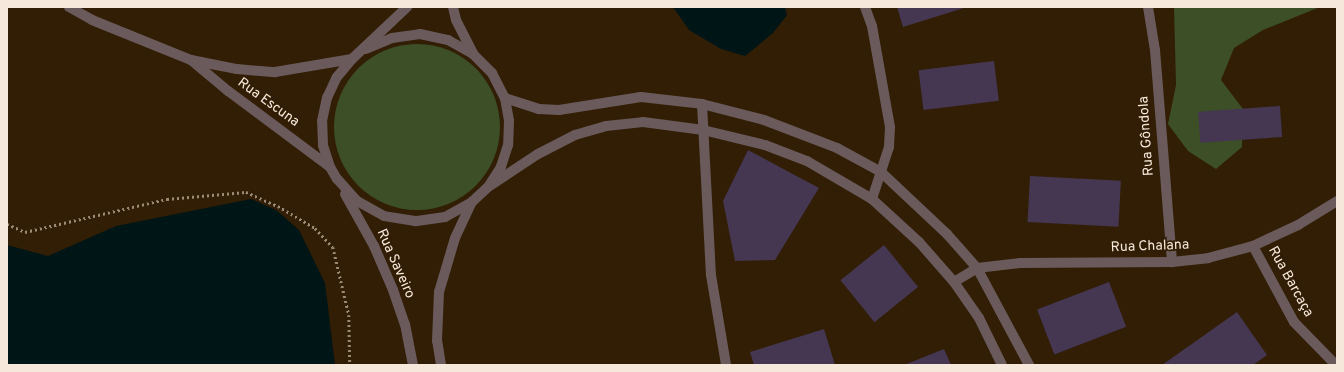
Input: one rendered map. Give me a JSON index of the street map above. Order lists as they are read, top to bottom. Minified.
{"streets":{"street":["Rua Escuna","Rua Gôndola","Rua Chalana","Rua Saveiro","Rua Barcaça"]},"crossings":[["Rua Gôndola","Rua Chalana"],["Rua Chalana","Rua Barcaça"]]}
